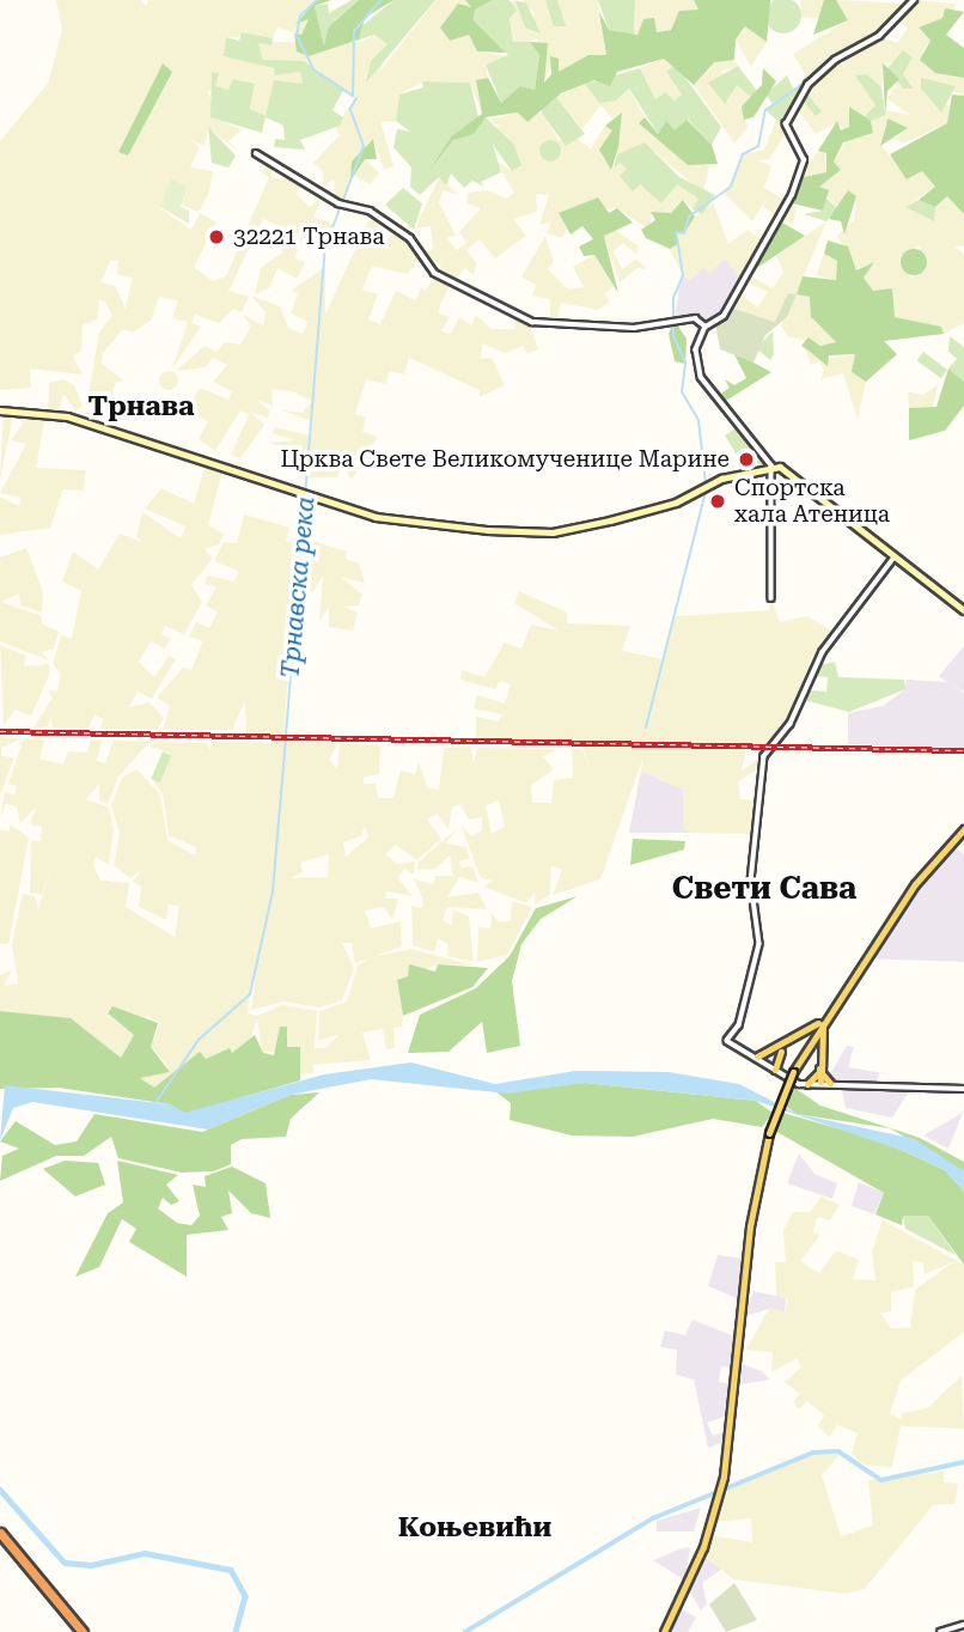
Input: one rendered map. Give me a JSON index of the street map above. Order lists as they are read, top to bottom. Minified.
{"districts":["Трнава","Свети Сава","Коњевићи"],"water":["Трнавска река"],"places":["32221 Трнава","Црква Свете Великомученице Марине","Спортска хала Атеница"]}
